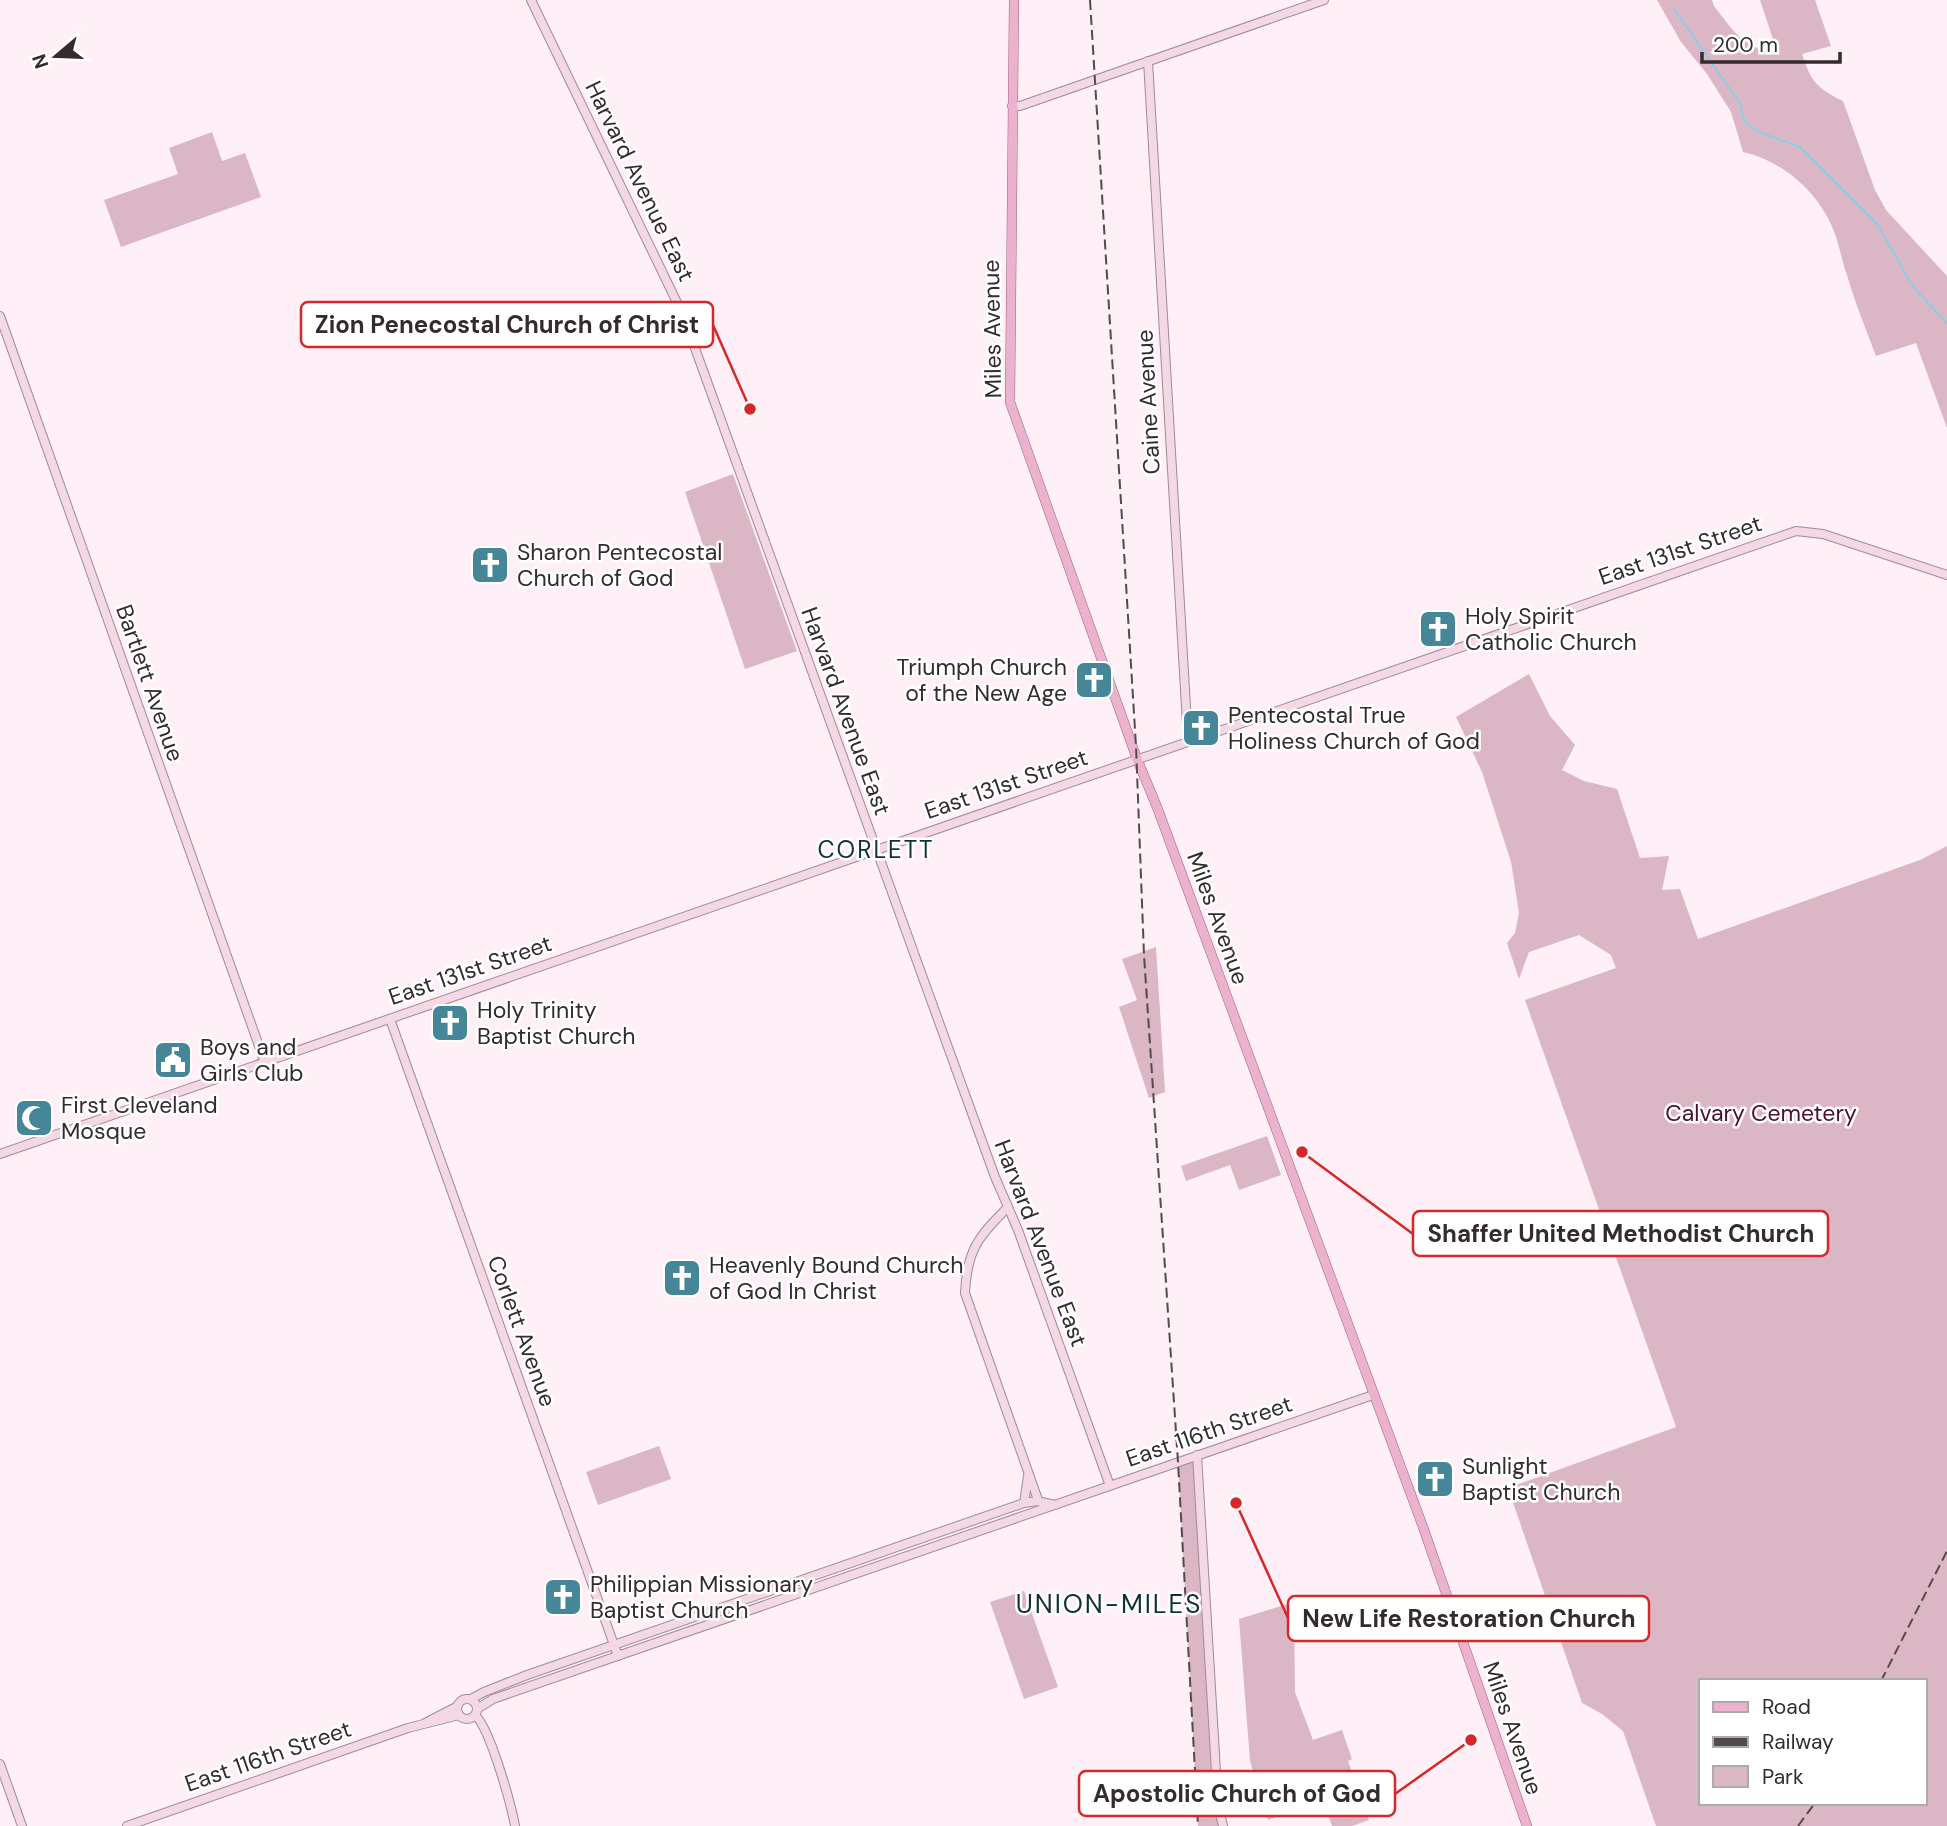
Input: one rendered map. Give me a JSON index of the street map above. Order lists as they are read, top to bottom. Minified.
{"streets":{"main road":["Miles Avenue"],"street":["Harvard Avenue East","Caine Avenue","East 131st Street","Bartlett Avenue","Corlett Avenue","East 116th Street"]},"crossings":[["Harvard Avenue East","East 131st Street"],["Harvard Avenue East","East 116th Street"],["Miles Avenue","East 131st Street"],["Miles Avenue","East 116th Street"],["Caine Avenue","East 131st Street"],["East 131st Street","Bartlett Avenue"],["East 131st Street","Corlett Avenue"],["Corlett Avenue","East 116th Street"]],"districts":["CORLETT","UNION-MILES"],"parks":["Calvary Cemetery"],"places":{"other":["Zion Penecostal Church of Christ","Shaffer United Methodist Church","New Life Restoration Church","Apostolic Church of God"],"church":["Sharon Pentecostal Church of God","Holy Spirit Catholic Church","Triumph Church of the New Age","Pentecostal True Holiness Church of God","Holy Trinity Baptist Church","Heavenly Bound Church of God In Christ","Sunlight Baptist Church","Philippian Missionary Baptist Church"],"public building":["Boys and Girls Club"],"mosque":["First Cleveland Mosque"]},"legend":["Road","Railway","Park"],"scale_bar":"200 m","north":"left"}
